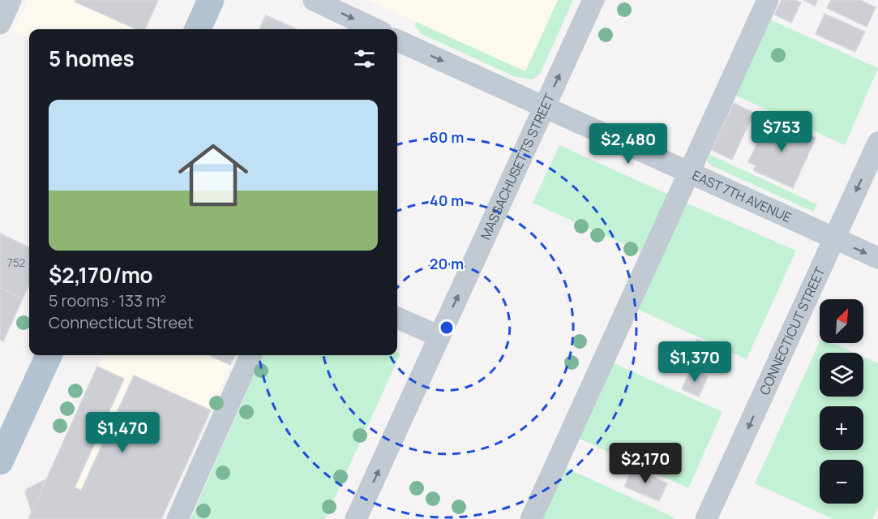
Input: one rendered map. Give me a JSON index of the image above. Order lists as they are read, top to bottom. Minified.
{"streets":{"street":["MASSACHUSETTS STREET","EAST 7TH AVENUE","CONNECTICUT STREET"]},"crossings":[["MASSACHUSETTS STREET","EAST 7TH AVENUE"],["EAST 7TH AVENUE","CONNECTICUT STREET"]],"one_way":["EAST 7TH AVENUE"],"house_numbers":["752"],"north":"top right","page":{"heading":"5 homes","list":[{"name":"$2,170/mo","note":"5 rooms · 133 m² · Connecticut Street"}],"price":["$753","$2,480","$1,370","$1,470","$2,170"],"map_buttons":["+","−"]},"rings":["60 m","40 m","20 m"]}
